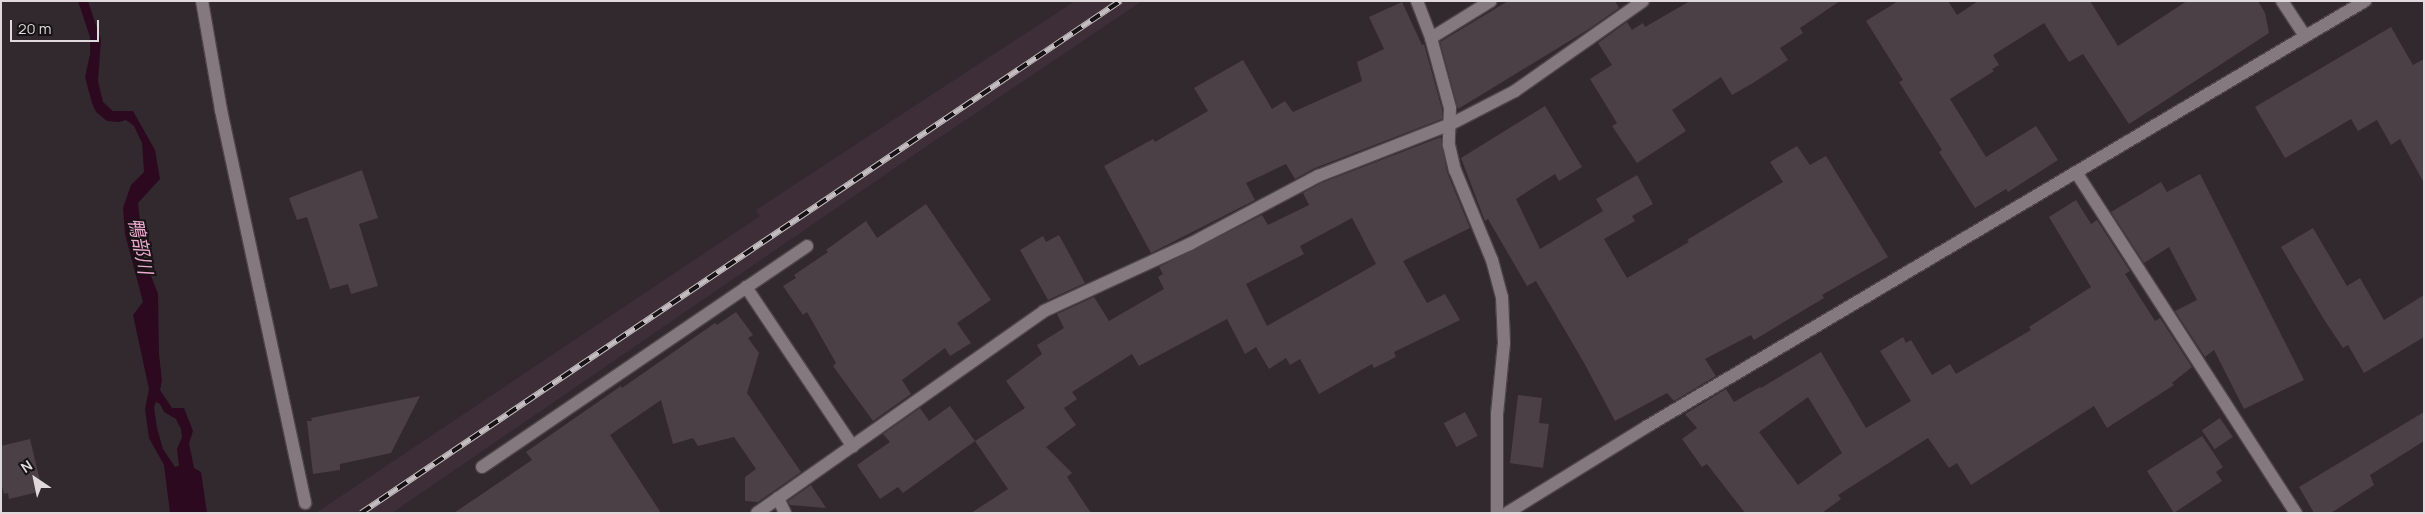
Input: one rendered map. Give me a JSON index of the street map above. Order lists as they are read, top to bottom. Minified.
{"water":["鴨部川"],"scale_bar":"20 m","north":"top left"}
